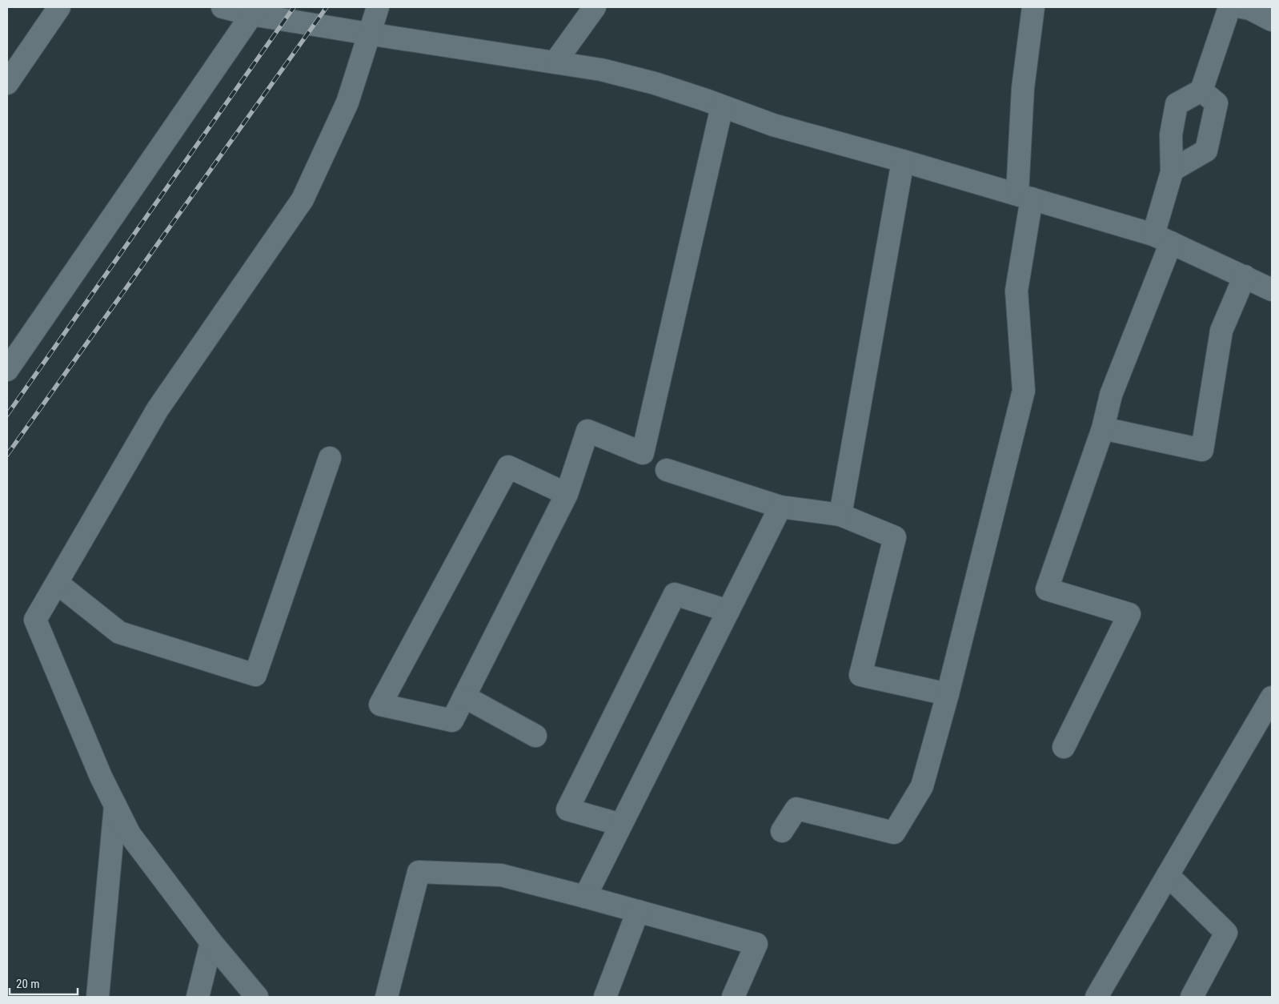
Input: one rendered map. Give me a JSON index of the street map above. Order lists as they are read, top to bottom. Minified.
{"scale_bar":"20 m"}
